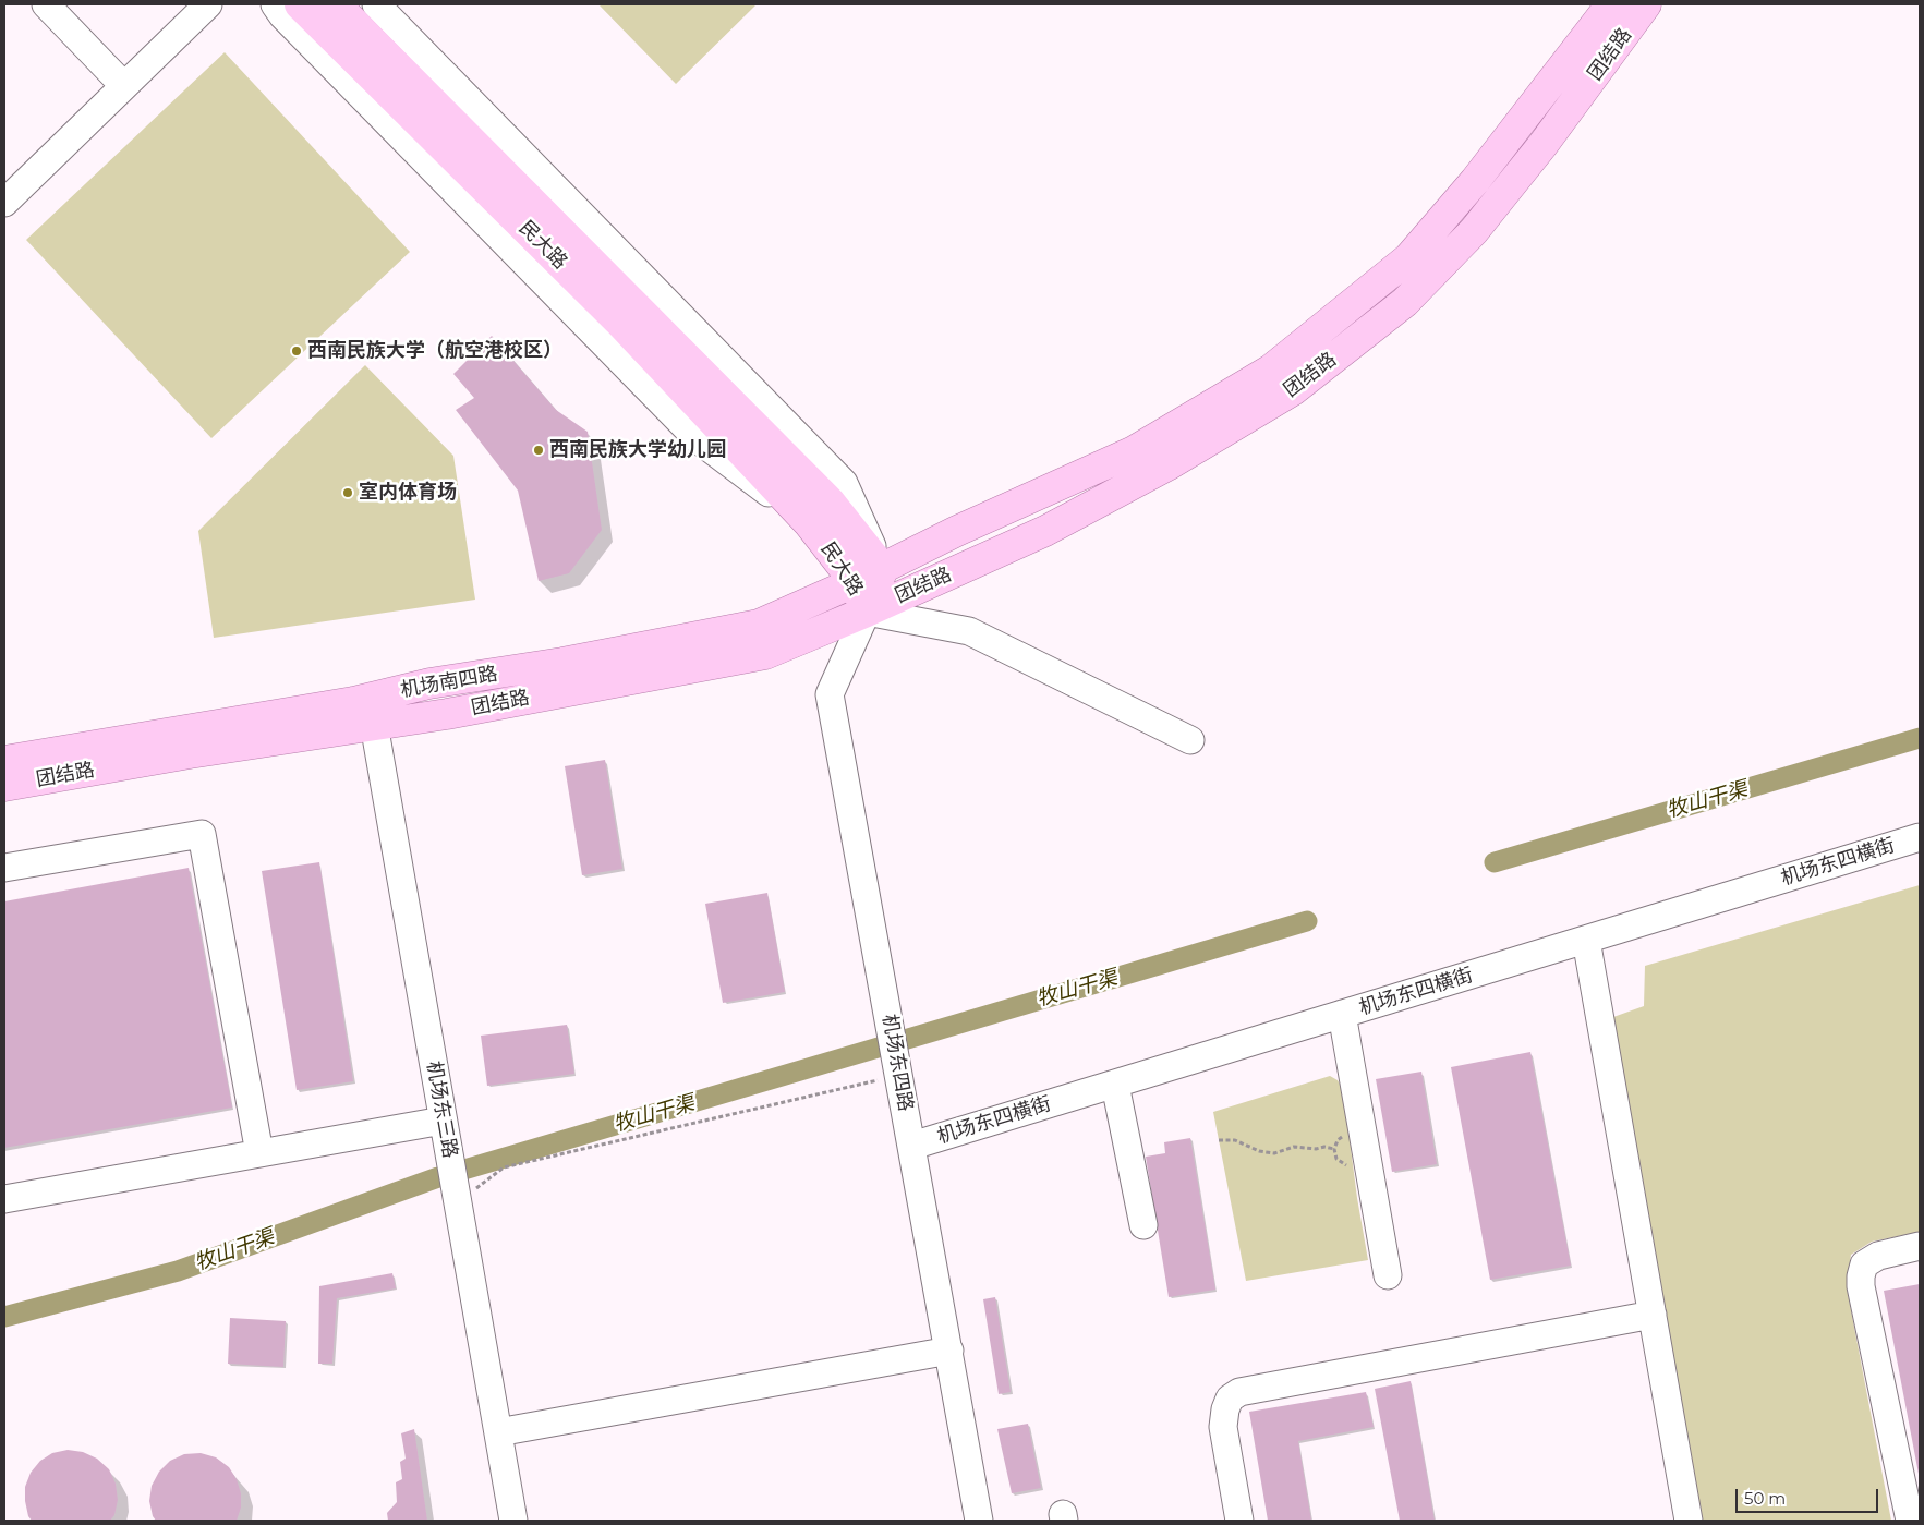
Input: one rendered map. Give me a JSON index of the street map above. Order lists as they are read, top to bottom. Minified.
{"streets":{"main road":["团结路","民大路","机场南四路"],"street":["机场东四横街","机场东四路","机场东三路"]},"crossings":[["团结路","民大路"],["团结路","机场南四路"],["团结路","机场东四路"],["团结路","机场东三路"],["民大路","机场南四路"],["民大路","机场东四路"],["机场南四路","机场东三路"],["机场东四横街","机场东四路"]],"water":["牧山干渠"],"places":["西南民族大学（航空港校区）","西南民族大学幼儿园","室内体育场"],"scale_bar":"50 m"}
